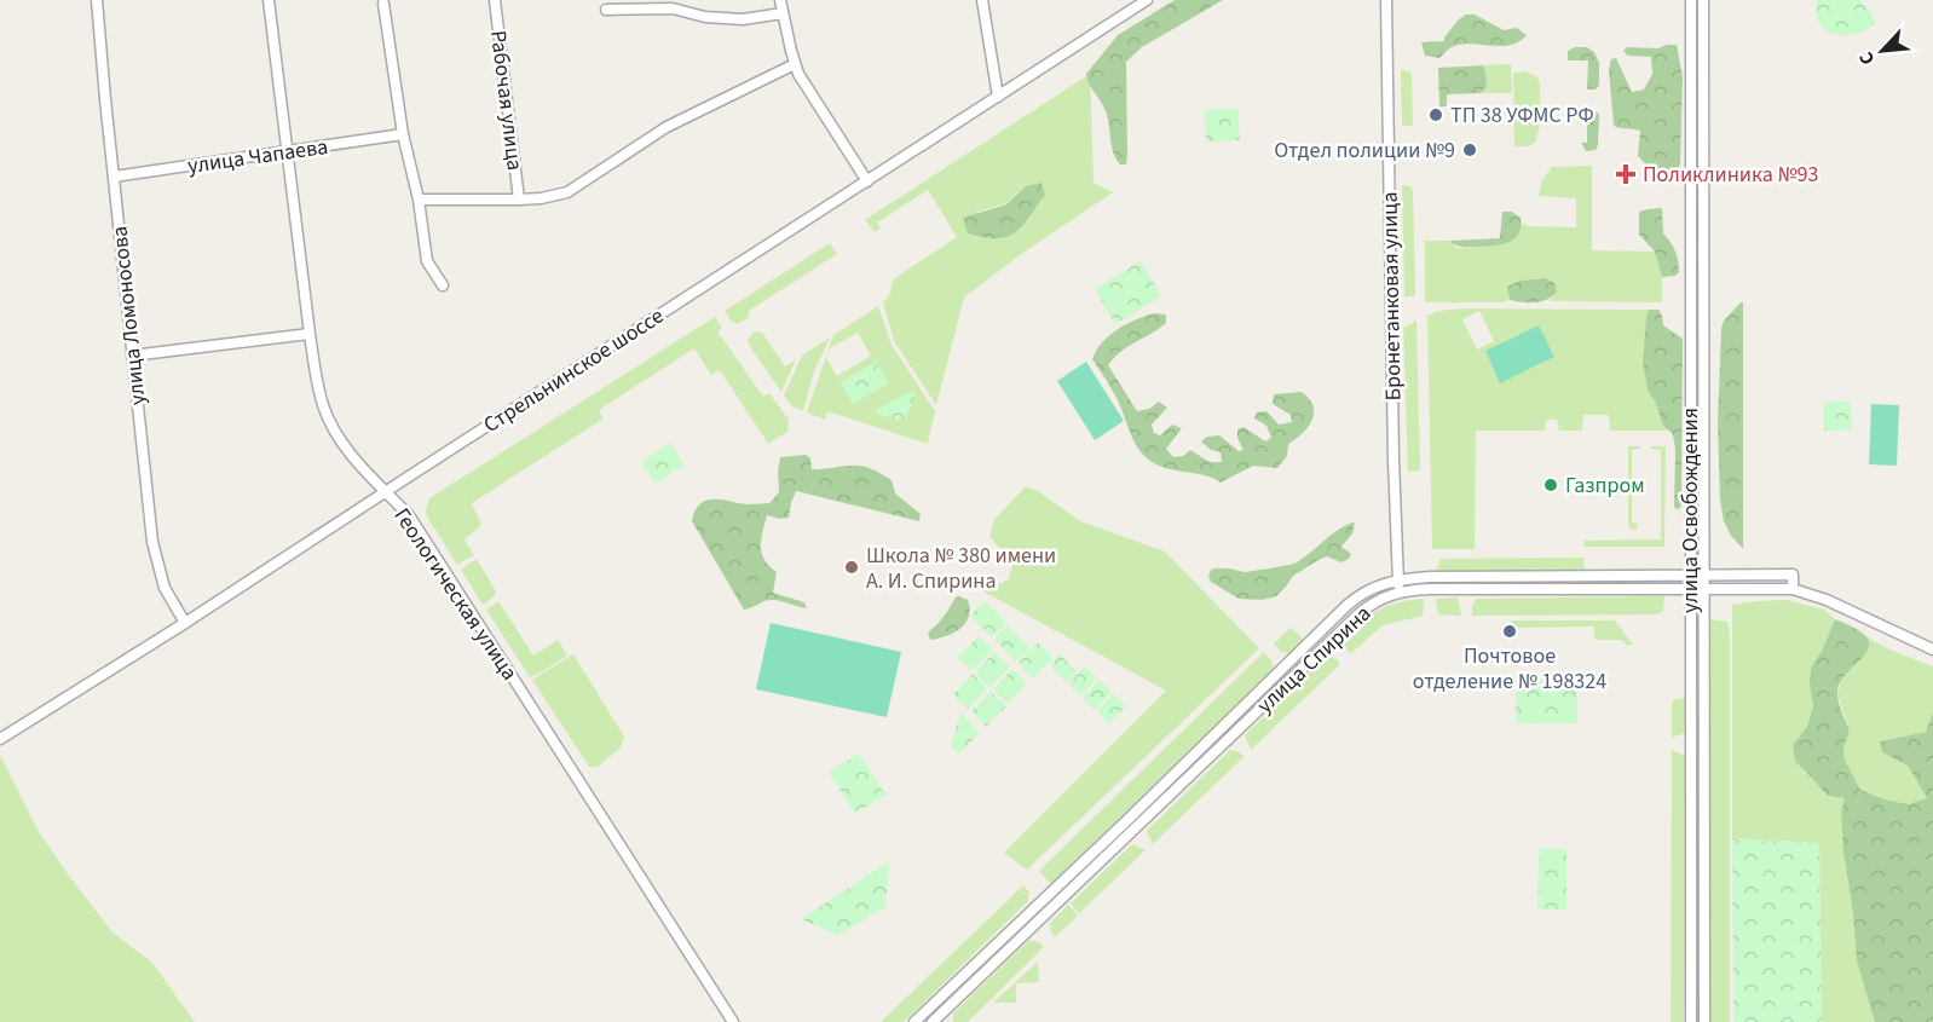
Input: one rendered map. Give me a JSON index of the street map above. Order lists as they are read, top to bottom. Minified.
{"streets":{"street":["Рабочая улица","улица Чапаева","Бронетанковая улица","улица Ломоносова","Стрельнинское шоссе","улица Освобождения","Геологическая улица","улица Спирина"]},"crossings":[["улица Чапаева","улица Ломоносова"],["улица Чапаева","Геологическая улица"],["Бронетанковая улица","улица Спирина"],["улица Ломоносова","Стрельнинское шоссе"],["Стрельнинское шоссе","Геологическая улица"],["улица Освобождения","улица Спирина"]],"places":{"other":["ТП 38 УФМС РФ","Отдел полиции №9","Газпром","Школа № 380 имени А. И. Спирина","Почтовое отделение № 198324"],"health":["Поликлиника №93"]},"north":"bottom left"}
